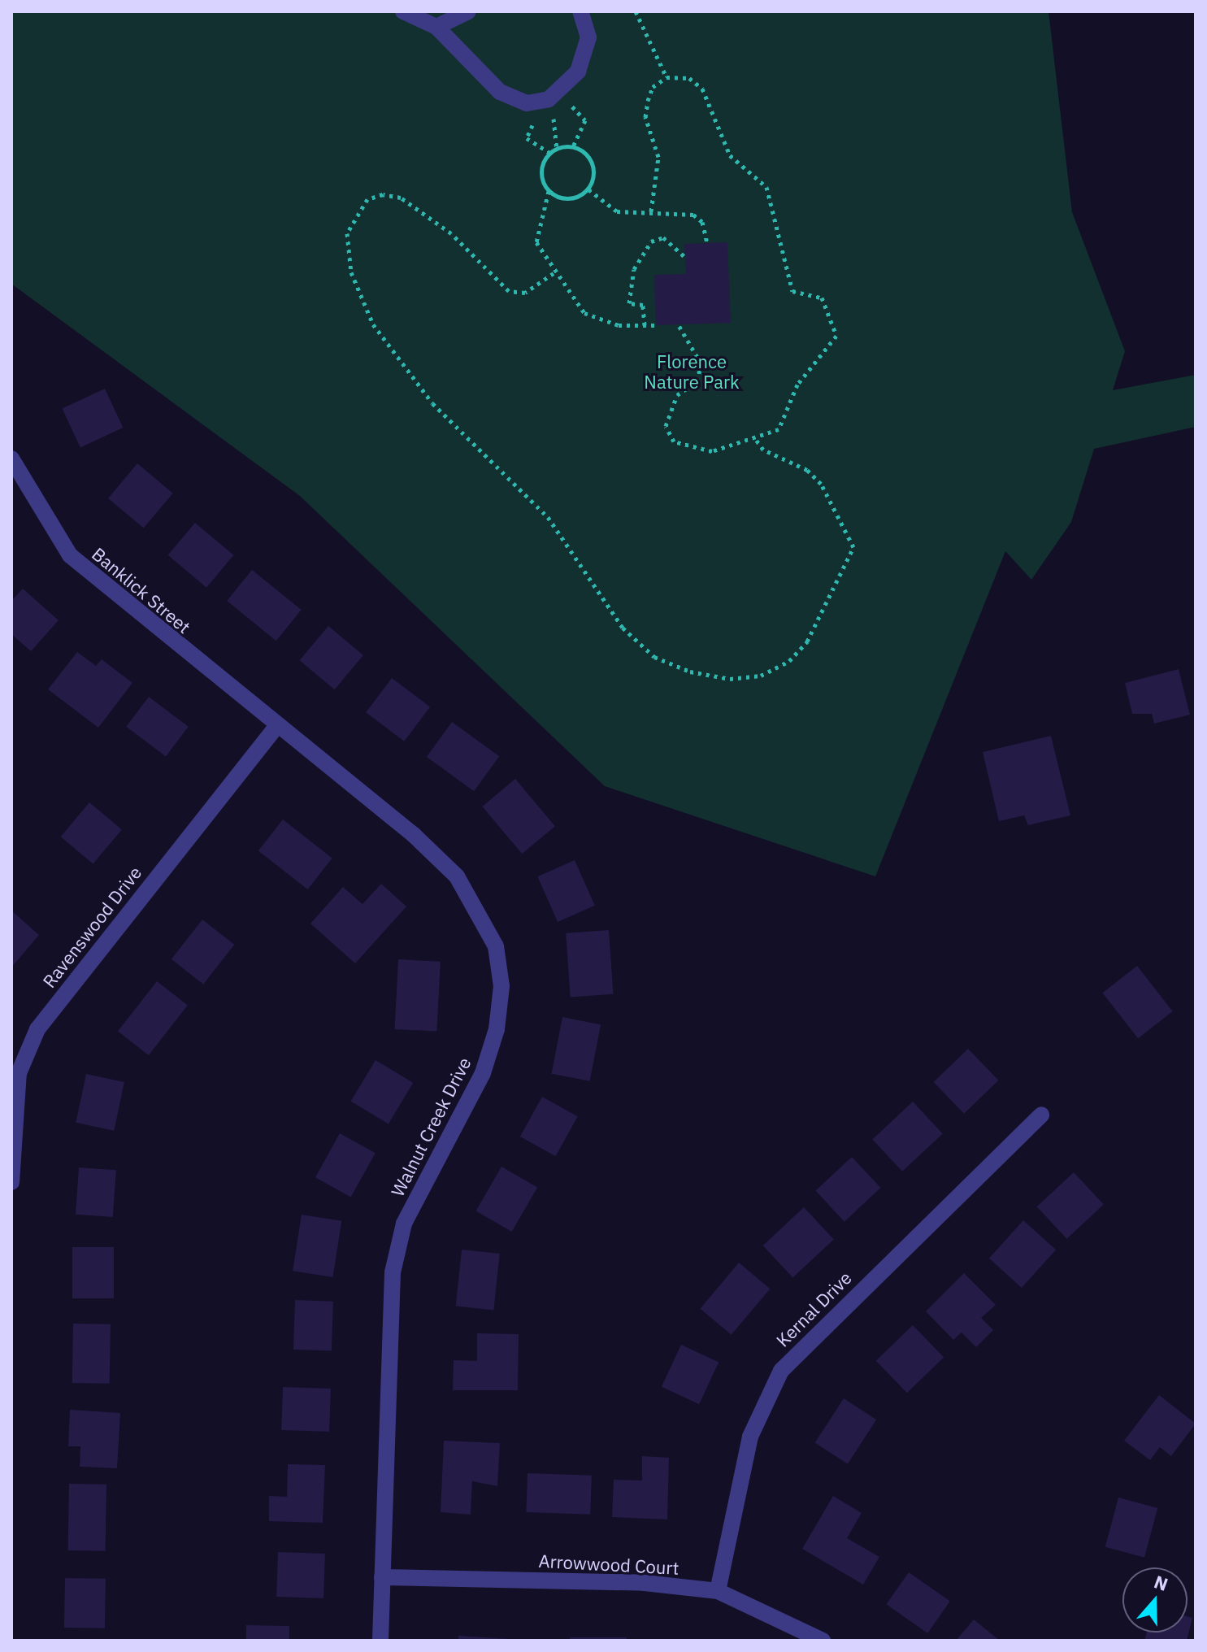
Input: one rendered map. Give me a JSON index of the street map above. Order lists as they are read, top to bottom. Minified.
{"streets":{"street":["Banklick Street","Ravenswood Drive","Walnut Creek Drive","Kernal Drive","Arrowwood Court"]},"crossings":[["Banklick Street","Ravenswood Drive"],["Banklick Street","Walnut Creek Drive"],["Ravenswood Drive","Walnut Creek Drive"],["Walnut Creek Drive","Arrowwood Court"],["Kernal Drive","Arrowwood Court"]],"parks":["Florence Nature Park"],"north":"top"}
